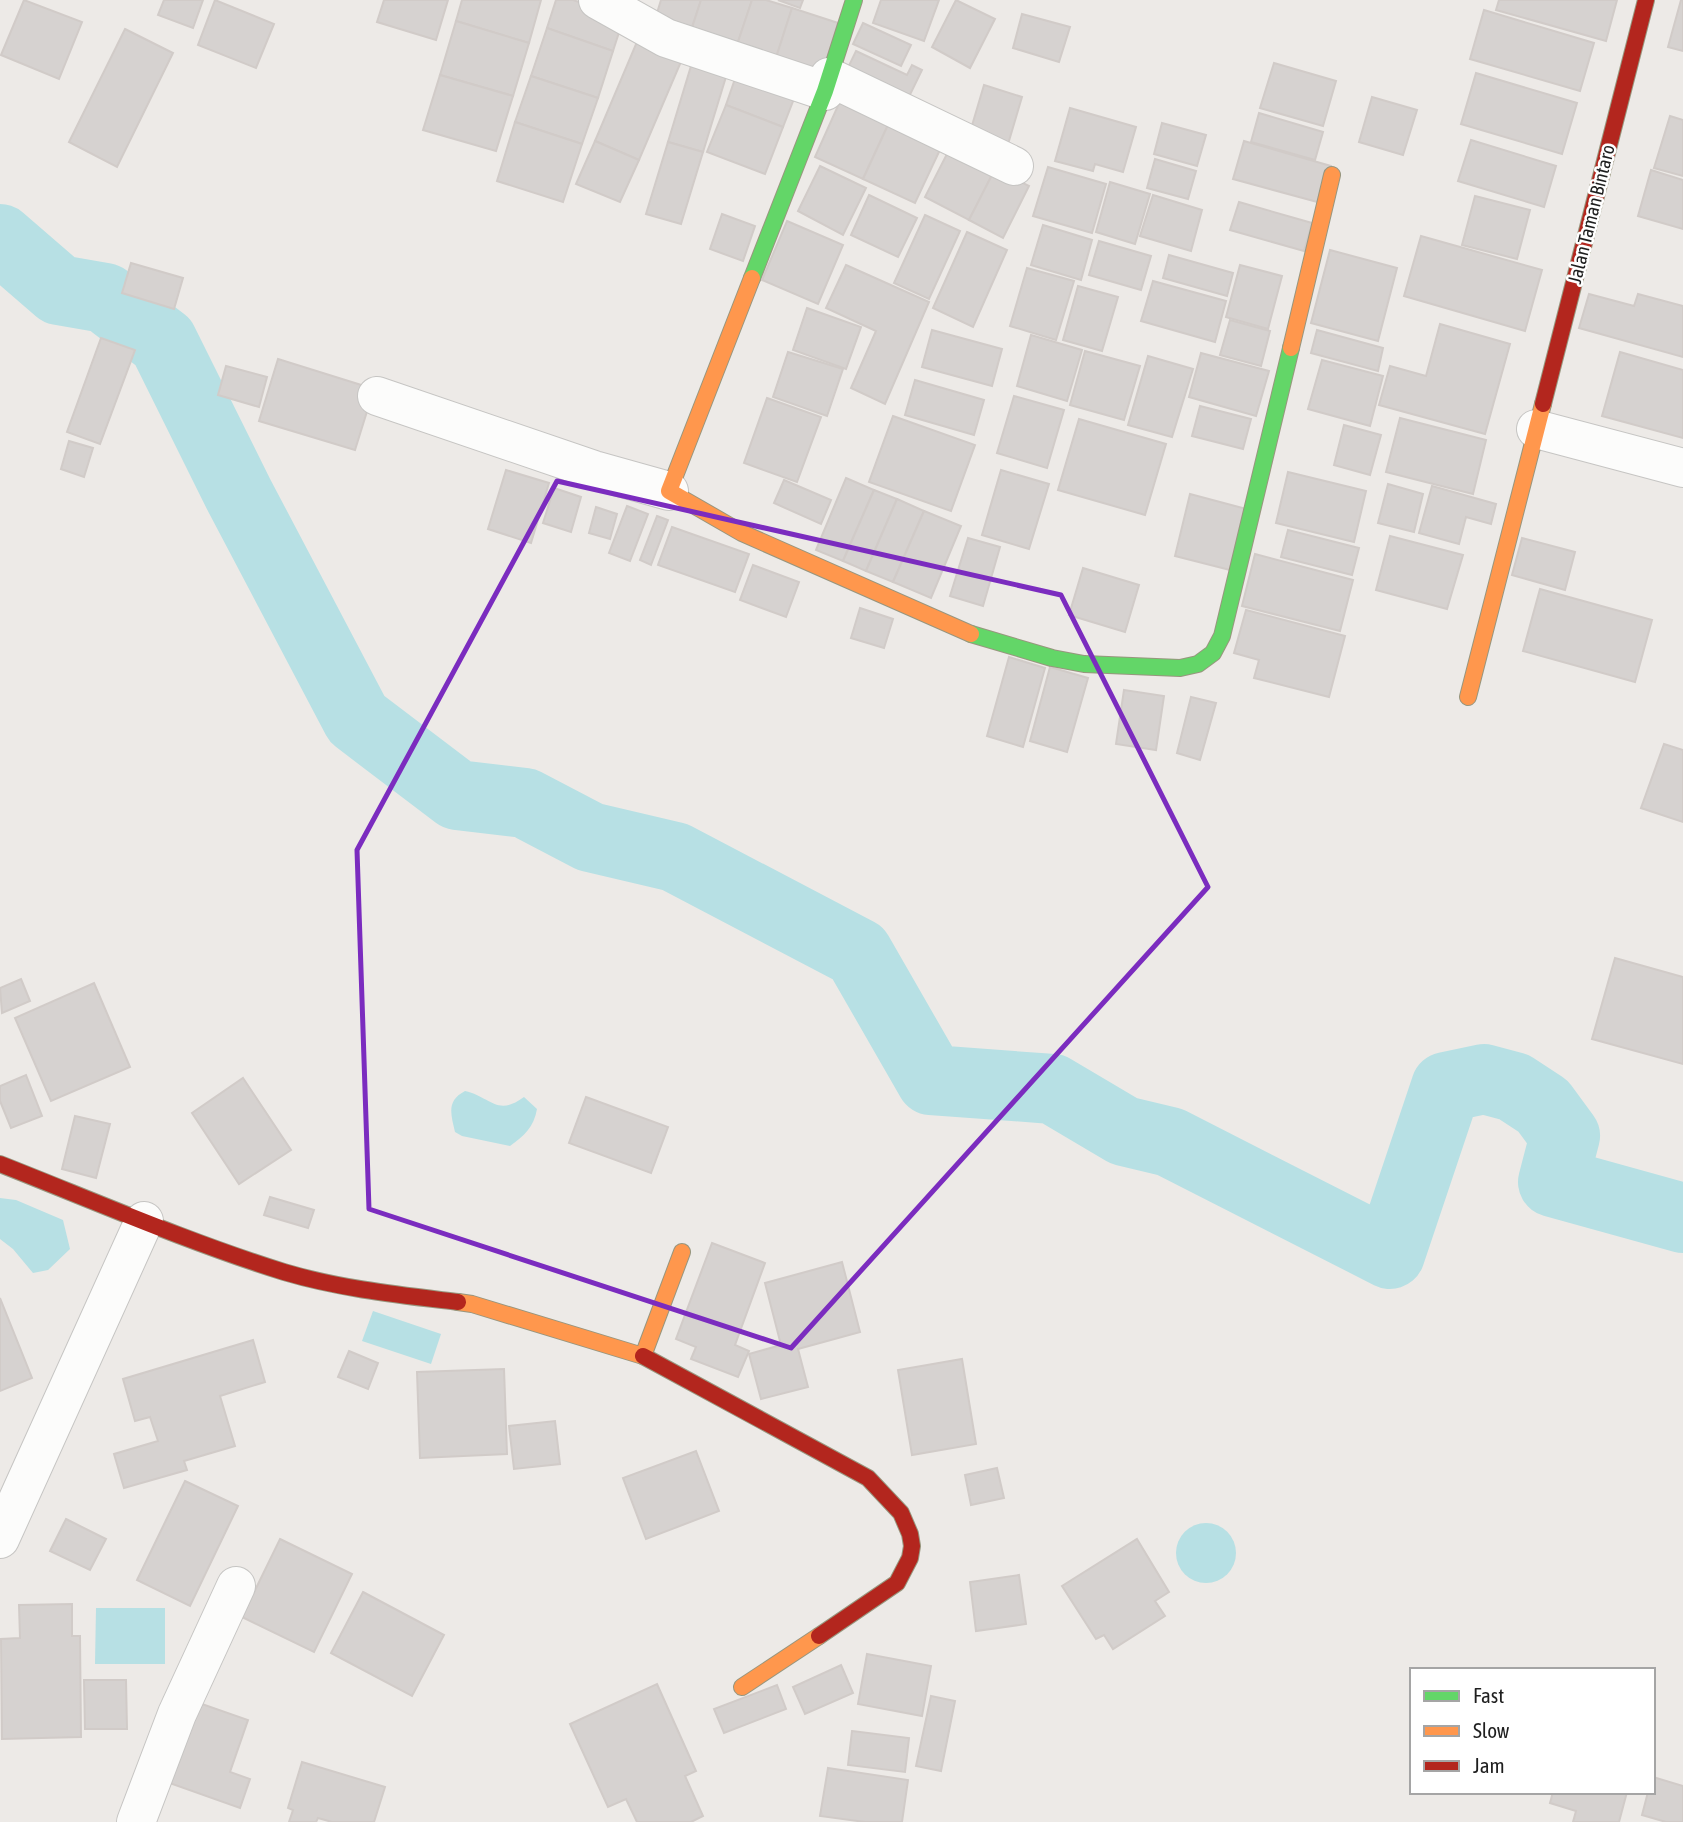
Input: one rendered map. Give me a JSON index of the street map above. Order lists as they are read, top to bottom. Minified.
{"streets":{"street":["Jalan Taman Bintaro"]},"legend":["Fast","Slow","Jam"]}
